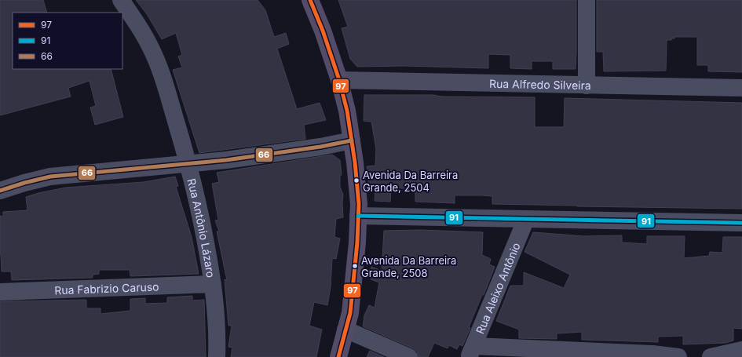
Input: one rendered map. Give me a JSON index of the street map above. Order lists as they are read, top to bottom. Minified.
{"streets":{"street":["Rua Alfredo Silveira","Rua Antônio Lázaro","Rua Fabrizio Caruso","Rua Aleixo Antônio"]},"crossings":[["Rua Antônio Lázaro","Rua Fabrizio Caruso"]],"places":["Avenida Da Barreira Grande, 2504","Avenida Da Barreira Grande, 2508"],"lines":["transit line 97","transit line 66","transit line 91"],"legend":["97","91","66"]}
